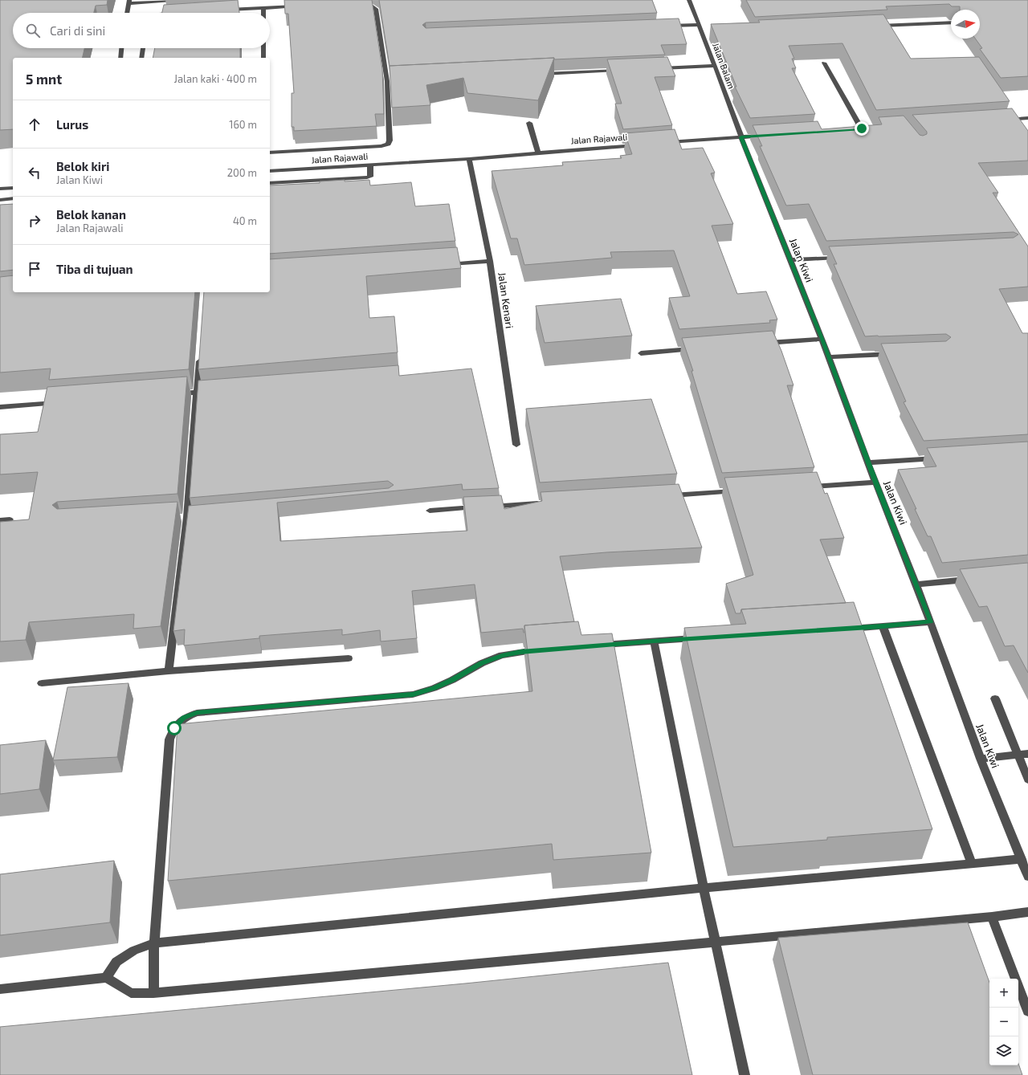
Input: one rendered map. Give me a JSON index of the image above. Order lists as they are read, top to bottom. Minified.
{"streets":{"street":["Jalan Balam","Jalan Rajawali","Jalan Kiwi","Jalan Kenari"]},"crossings":[["Jalan Balam","Jalan Kiwi"],["Jalan Rajawali","Jalan Kenari"]],"north":"right","page":{"search":"Cari di sini","heading":["5 mnt","Jalan kaki · 400 m"],"list":[["Lurus","160 m"],["Belok kiri","Jalan Kiwi","200 m"],["Belok kanan","Jalan Rajawali","40 m"],"Tiba di tujuan"],"map_buttons":["+","−"]}}
